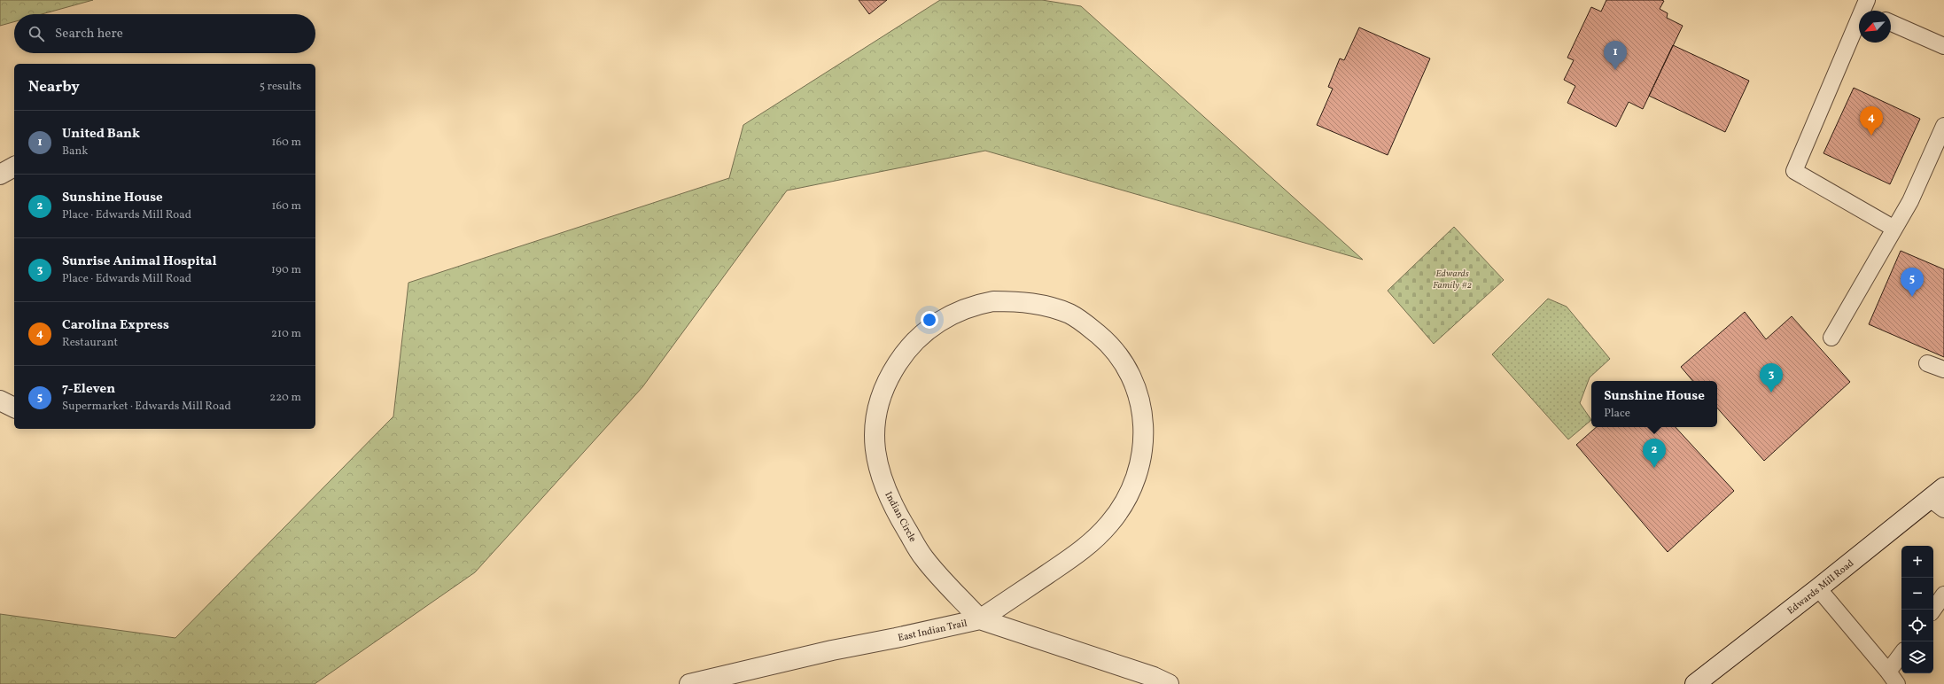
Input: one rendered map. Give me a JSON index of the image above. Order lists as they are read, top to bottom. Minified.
{"streets":{"street":["Indian Circle","Edwards Mill Road","East Indian Trail"]},"crossings":[["Indian Circle","East Indian Trail"]],"parks":["Edwards Family #2"],"north":"bottom left","page":{"search":"Search here","pins":["1","4","5","3","2"],"heading":["Nearby","5 results"],"list":[{"mark":"1","name":"United Bank","note":"Bank","value":"160 m"},{"mark":"2","name":"Sunshine House","note":"Place · Edwards Mill Road","value":"160 m"},{"mark":"3","name":"Sunrise Animal Hospital","note":"Place · Edwards Mill Road","value":"190 m"},{"mark":"4","name":"Carolina Express","note":"Restaurant","value":"210 m"},{"mark":"5","name":"7-Eleven","note":"Supermarket · Edwards Mill Road","value":"220 m"}],"popup":["Sunshine House","Place"],"map_buttons":["+","−"]}}
